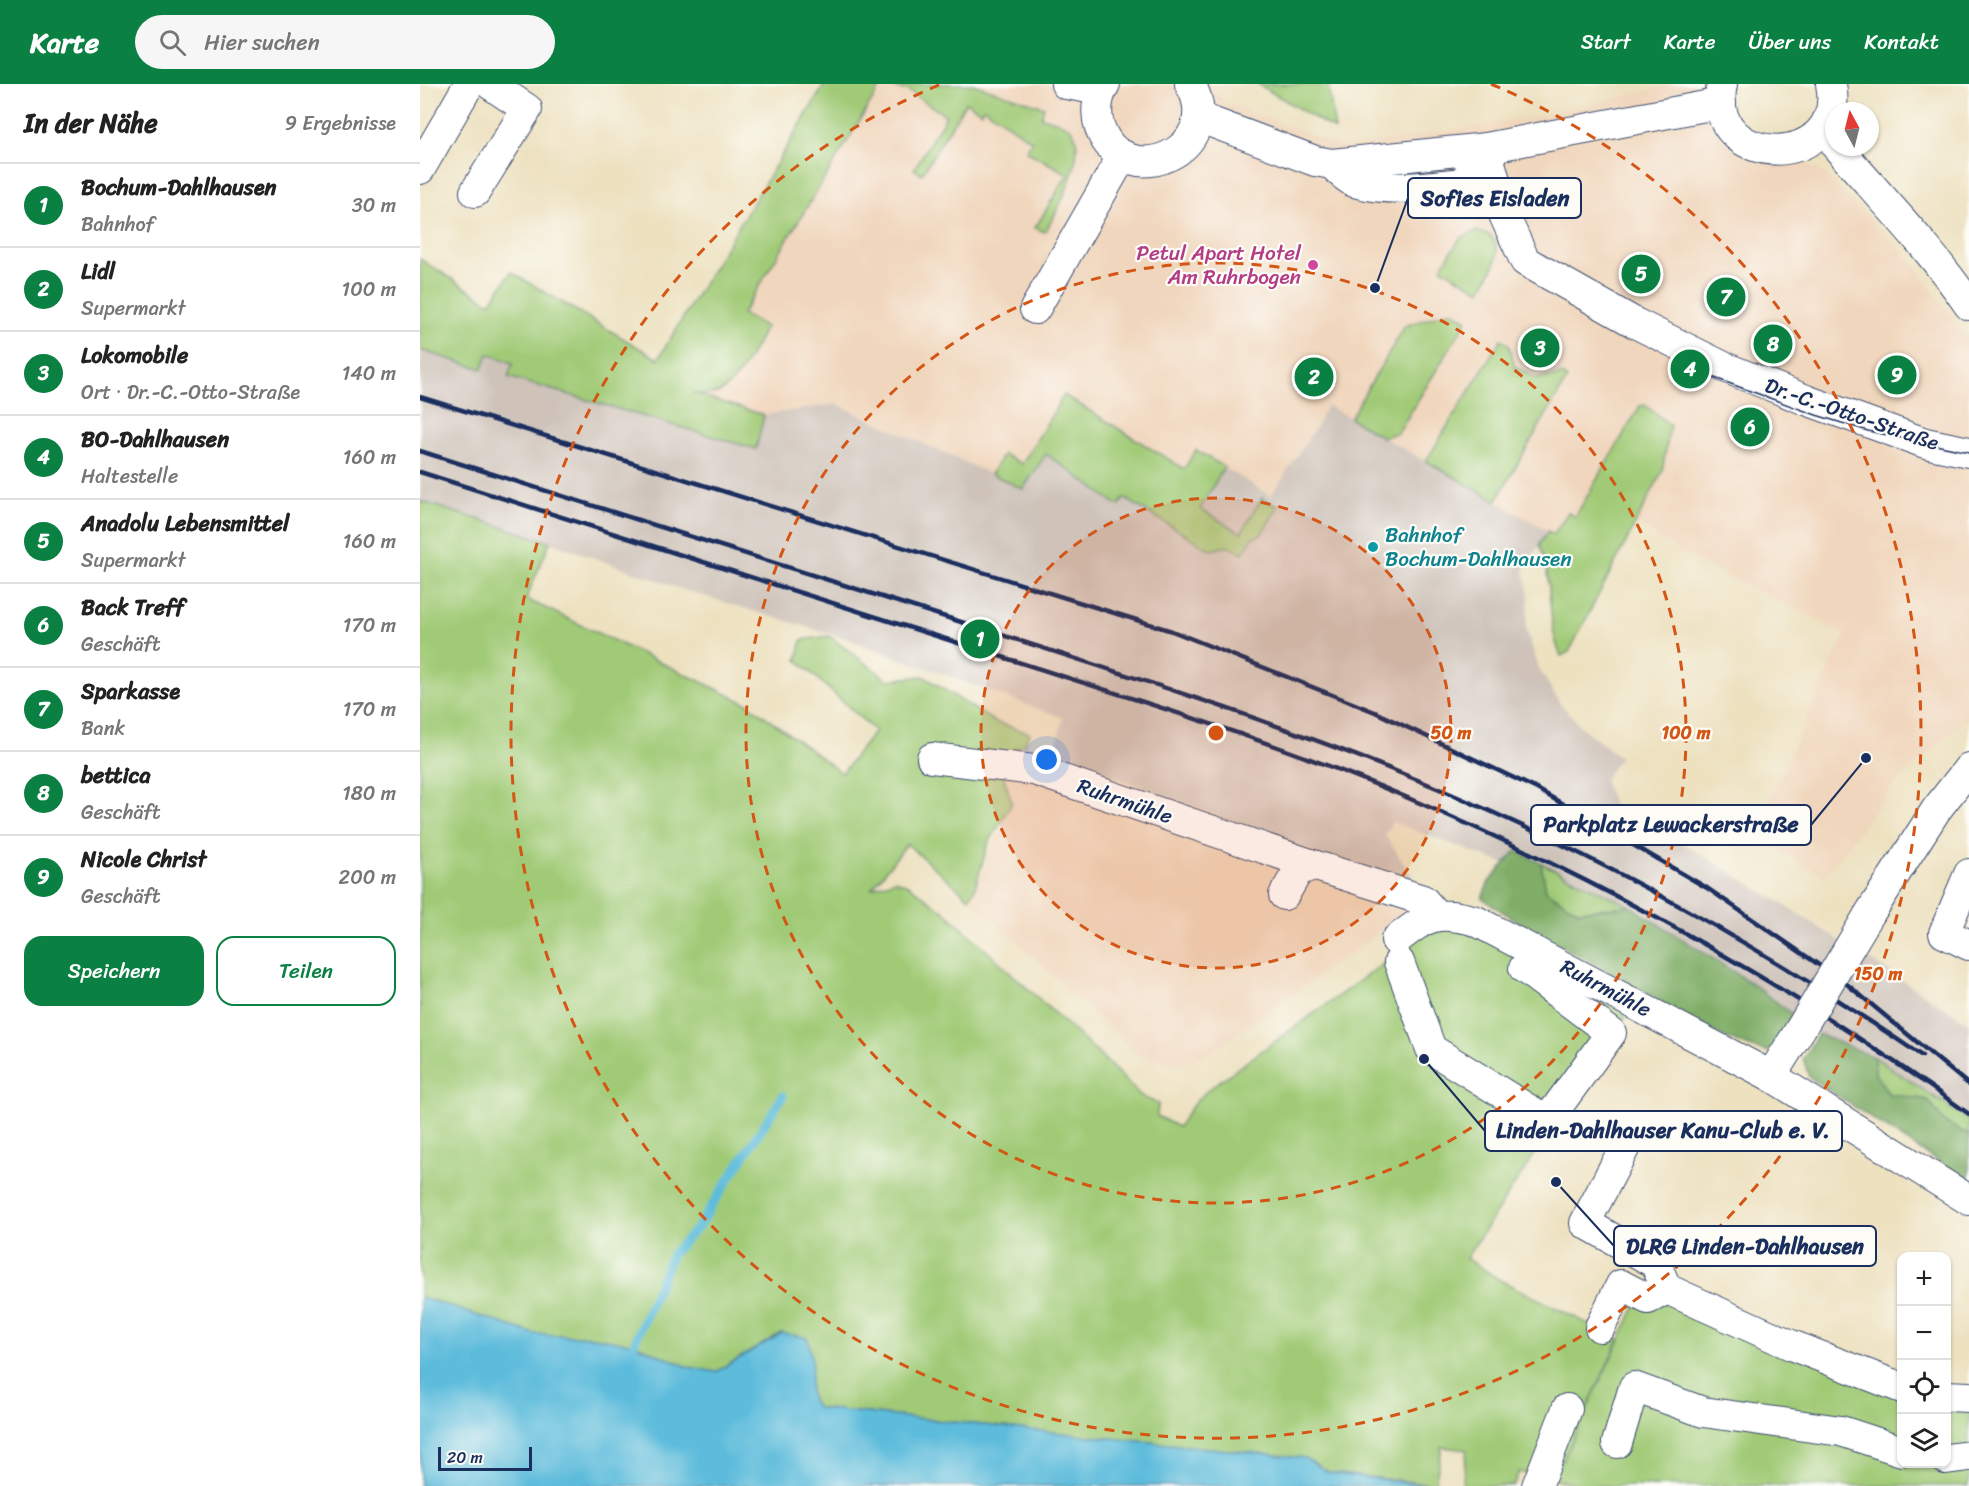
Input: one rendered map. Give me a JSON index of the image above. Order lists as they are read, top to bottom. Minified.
{"streets":{"street":["Dr.-C.-Otto-Straße","Ruhrmühle"]},"places":["Petul Apart Hotel Am Ruhrbogen","Sofies Eisladen","Bahnhof Bochum-Dahlhausen","Parkplatz Lewackerstraße","Linden-Dahlhauser Kanu-Club e. V.","DLRG Linden-Dahlhausen"],"scale_bar":"20 m","north":"top","page":{"header":"Karte","search":"Hier suchen","nav":["Start","Karte","Über uns","Kontakt"],"heading":["In der Nähe","9 Ergebnisse"],"list":[{"mark":"1","name":"Bochum-Dahlhausen","note":"Bahnhof","value":"30 m"},{"mark":"2","name":"Lidl","note":"Supermarkt","value":"100 m"},{"mark":"3","name":"Lokomobile","note":"Ort · Dr.-C.-Otto-Straße","value":"140 m"},{"mark":"4","name":"BO-Dahlhausen","note":"Haltestelle","value":"160 m"},{"mark":"5","name":"Anadolu Lebensmittel","note":"Supermarkt","value":"160 m"},{"mark":"6","name":"Back Treff","note":"Geschäft","value":"170 m"},{"mark":"7","name":"Sparkasse","note":"Bank","value":"170 m"},{"mark":"8","name":"bettica","note":"Geschäft","value":"180 m"},{"mark":"9","name":"Nicole Christ","note":"Geschäft","value":"200 m"}],"pins":["5","7","8","3","4","9","2","6","1"],"buttons":["Speichern","Teilen"],"map_buttons":["+","−"],"scale":"20 m"},"rings":["50 m","100 m","150 m"]}
